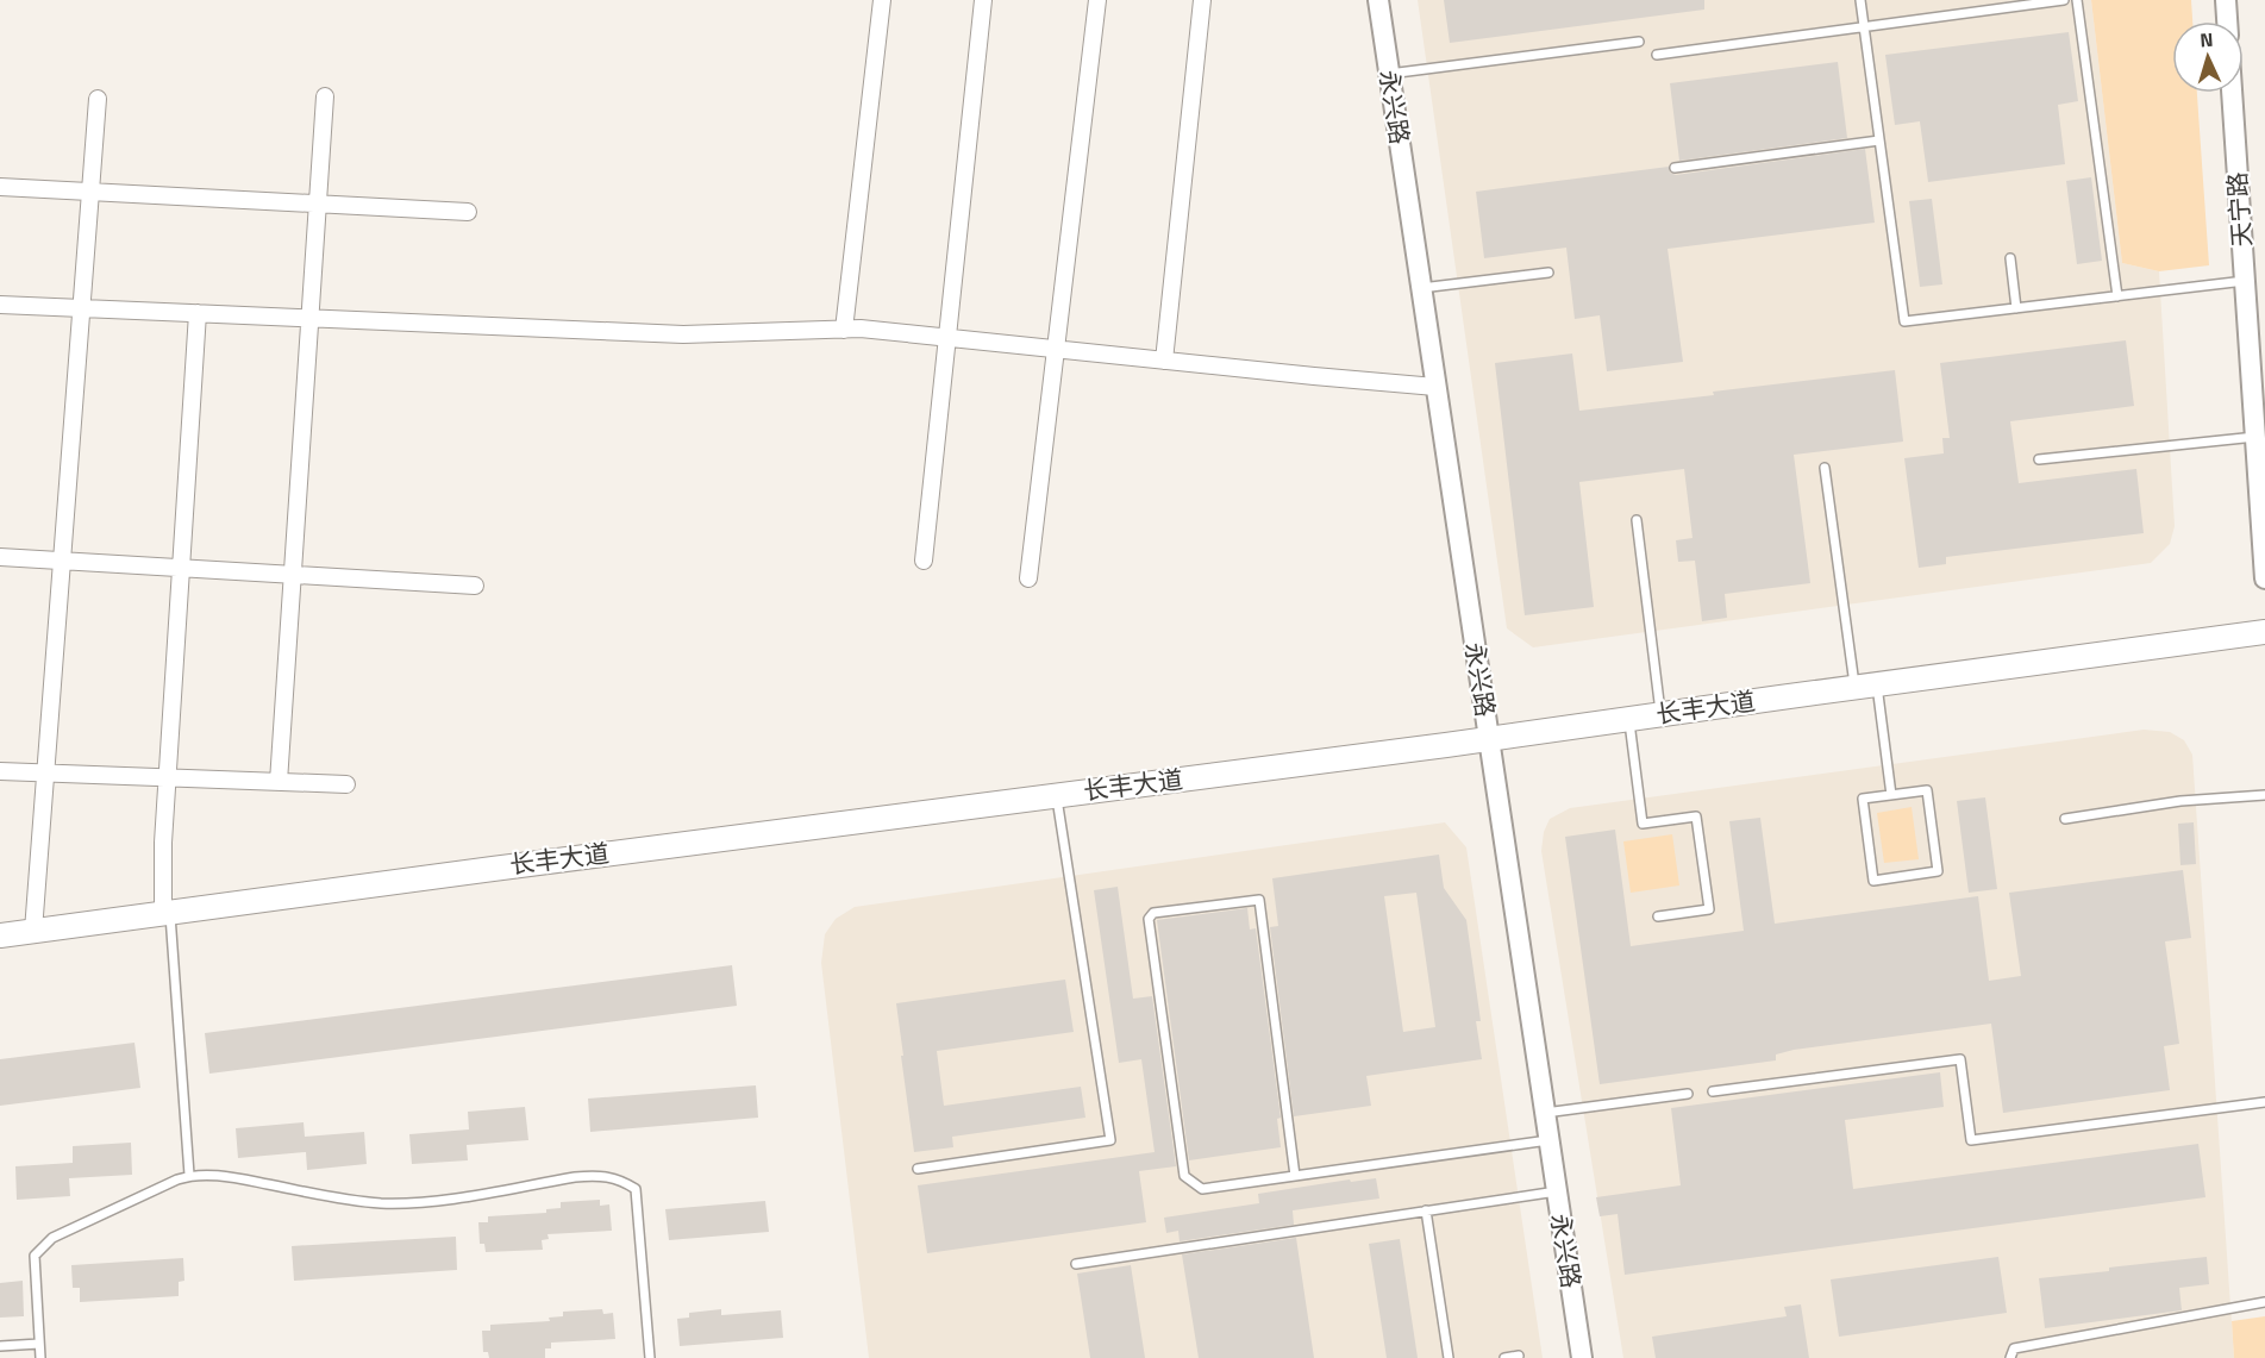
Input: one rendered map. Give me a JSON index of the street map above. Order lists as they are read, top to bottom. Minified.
{"streets":{"main road":["长丰大道"],"street":["永兴路","天宁路"]},"crossings":[["永兴路","长丰大道"]],"north":"top"}
